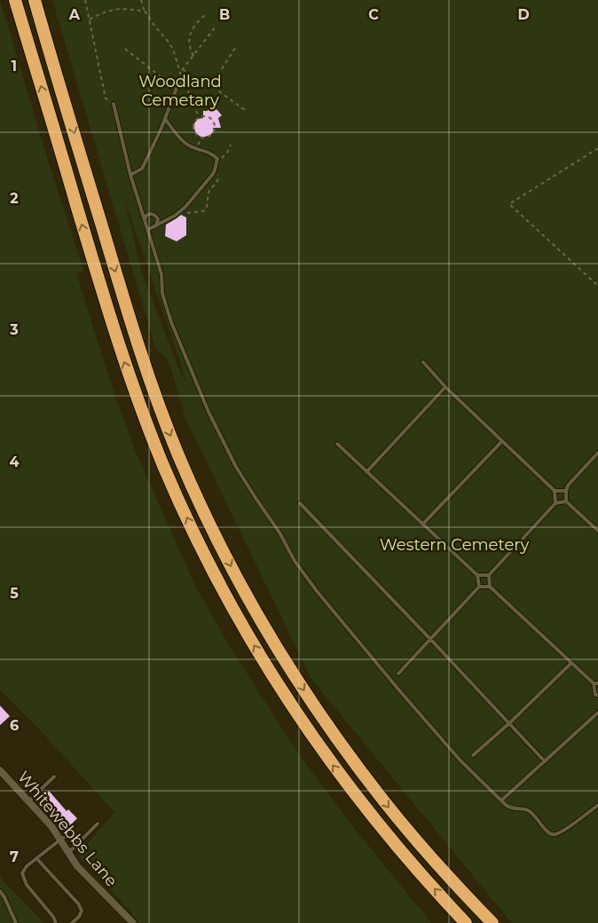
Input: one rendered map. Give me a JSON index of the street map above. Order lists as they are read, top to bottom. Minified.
{"streets":{"street":["Whitewebbs Lane"]},"parks":["Woodland Cemetary","Western Cemetery"],"grid":{"columns":["A","B","C","D"],"rows":["1","2","3","4","5","6","7"]}}
